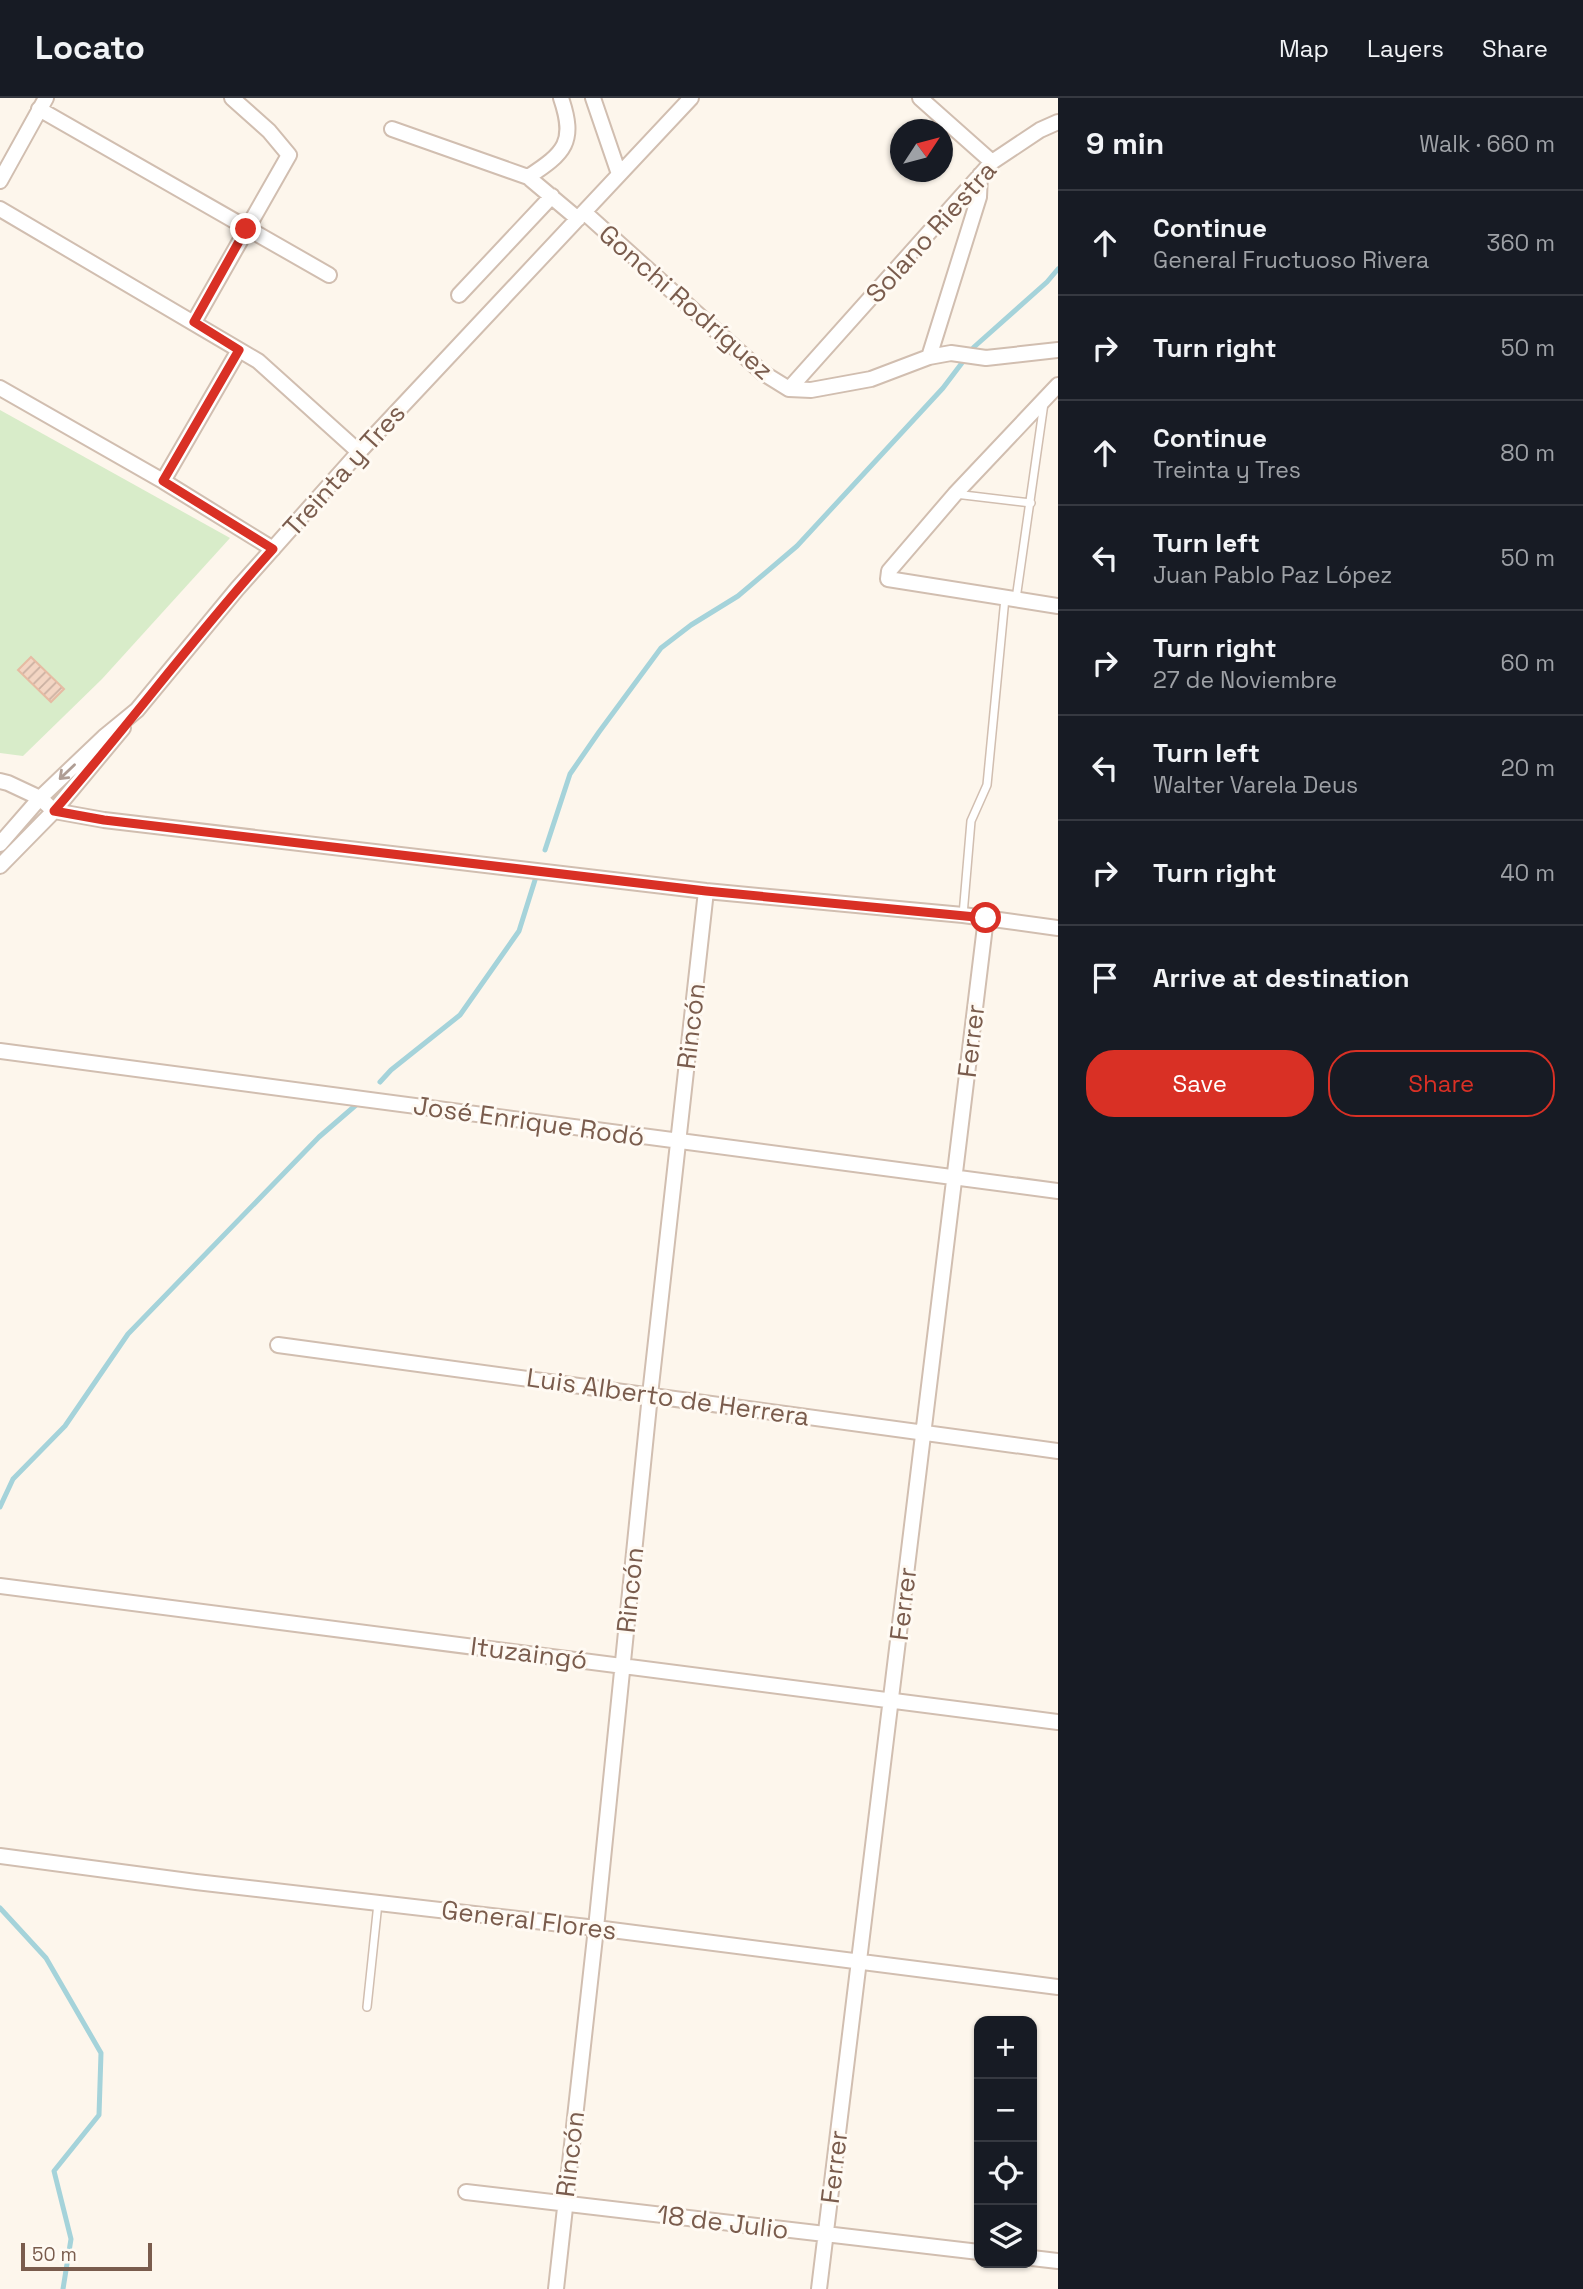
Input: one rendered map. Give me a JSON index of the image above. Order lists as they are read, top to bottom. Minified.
{"streets":{"street":["Solano Riestra","Gonchi Rodríguez","Treinta y Tres","Rincón","Ferrer","José Enrique Rodó","Luis Alberto de Herrera","Ituzaingó","General Flores","18 de Julio"]},"crossings":[["Solano Riestra","Gonchi Rodríguez"],["Gonchi Rodríguez","Treinta y Tres"],["Rincón","José Enrique Rodó"],["Rincón","Luis Alberto de Herrera"],["Rincón","Ituzaingó"],["Rincón","General Flores"],["Rincón","18 de Julio"],["Ferrer","José Enrique Rodó"],["Ferrer","Luis Alberto de Herrera"],["Ferrer","Ituzaingó"],["Ferrer","General Flores"],["Ferrer","18 de Julio"]],"scale_bar":"50 m","north":"top right","page":{"header":"Locato","nav":["Map","Layers","Share"],"heading":["9 min","Walk · 660 m"],"list":[["Continue","General Fructuoso Rivera","360 m"],["Turn right","50 m"],["Continue","Treinta y Tres","80 m"],["Turn left","Juan Pablo Paz López","50 m"],["Turn right","27 de Noviembre","60 m"],["Turn left","Walter Varela Deus","20 m"],["Turn right","40 m"],"Arrive at destination"],"buttons":["Save","Share"],"map_buttons":["+","−"],"scale":"50 m"}}
